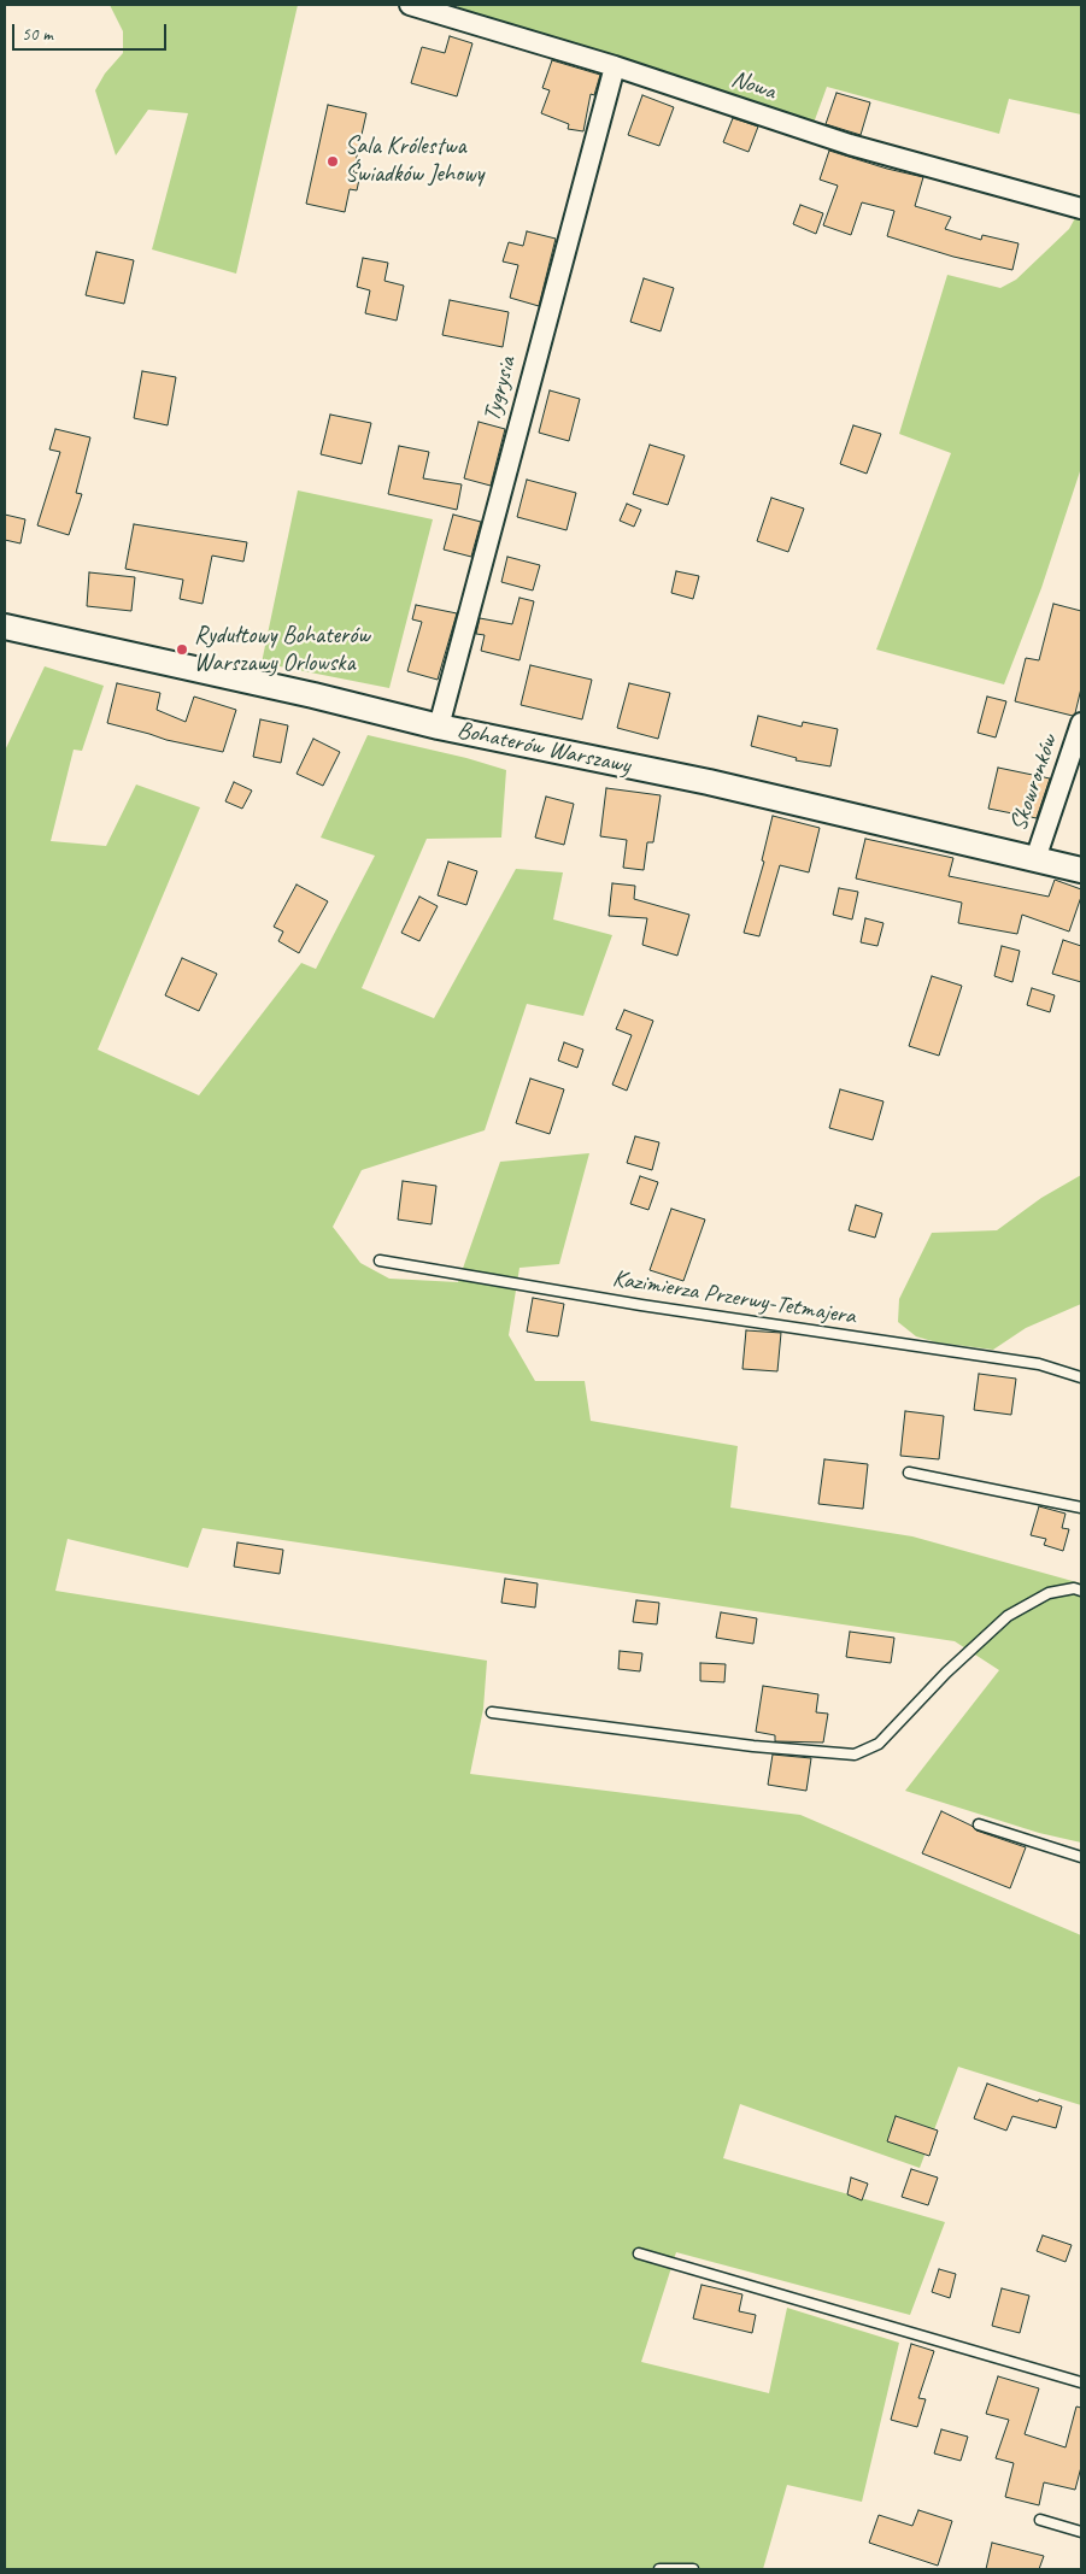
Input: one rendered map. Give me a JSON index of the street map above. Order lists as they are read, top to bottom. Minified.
{"streets":{"street":["Nowa","Tygrysia","Bohaterów Warszawy","Skowronków"],"lane":["Kazimierza Przerwy-Tetmajera"]},"crossings":[["Nowa","Tygrysia"],["Tygrysia","Bohaterów Warszawy"],["Bohaterów Warszawy","Skowronków"]],"places":["Sala Królestwa Świadków Jehowy","Rydułtowy Bohaterów Warszawy Orlowska"],"scale_bar":"50 m"}
